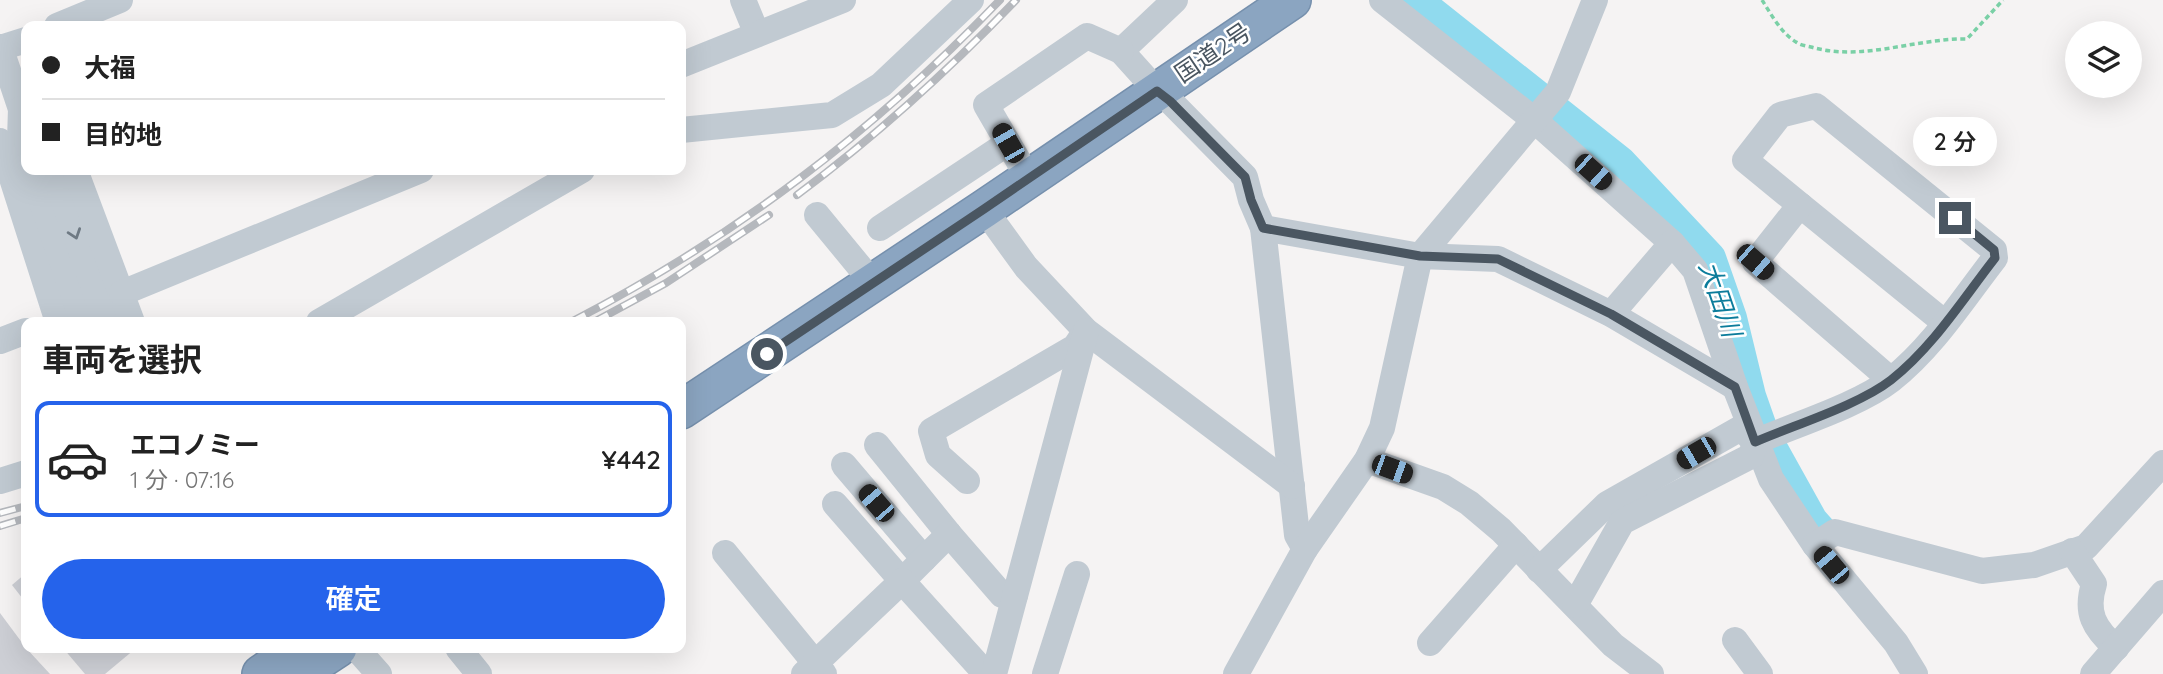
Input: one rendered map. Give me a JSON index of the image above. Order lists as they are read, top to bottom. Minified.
{"streets":{"highway":["国道2号"]},"water":["大田川"],"page":{"banner":["大福","目的地"],"bubble":"2 分","heading":"車両を選択","list":[{"name":"エコノミー","note":"1 分 · 07:16","value":"¥442"}],"buttons":"確定"}}
